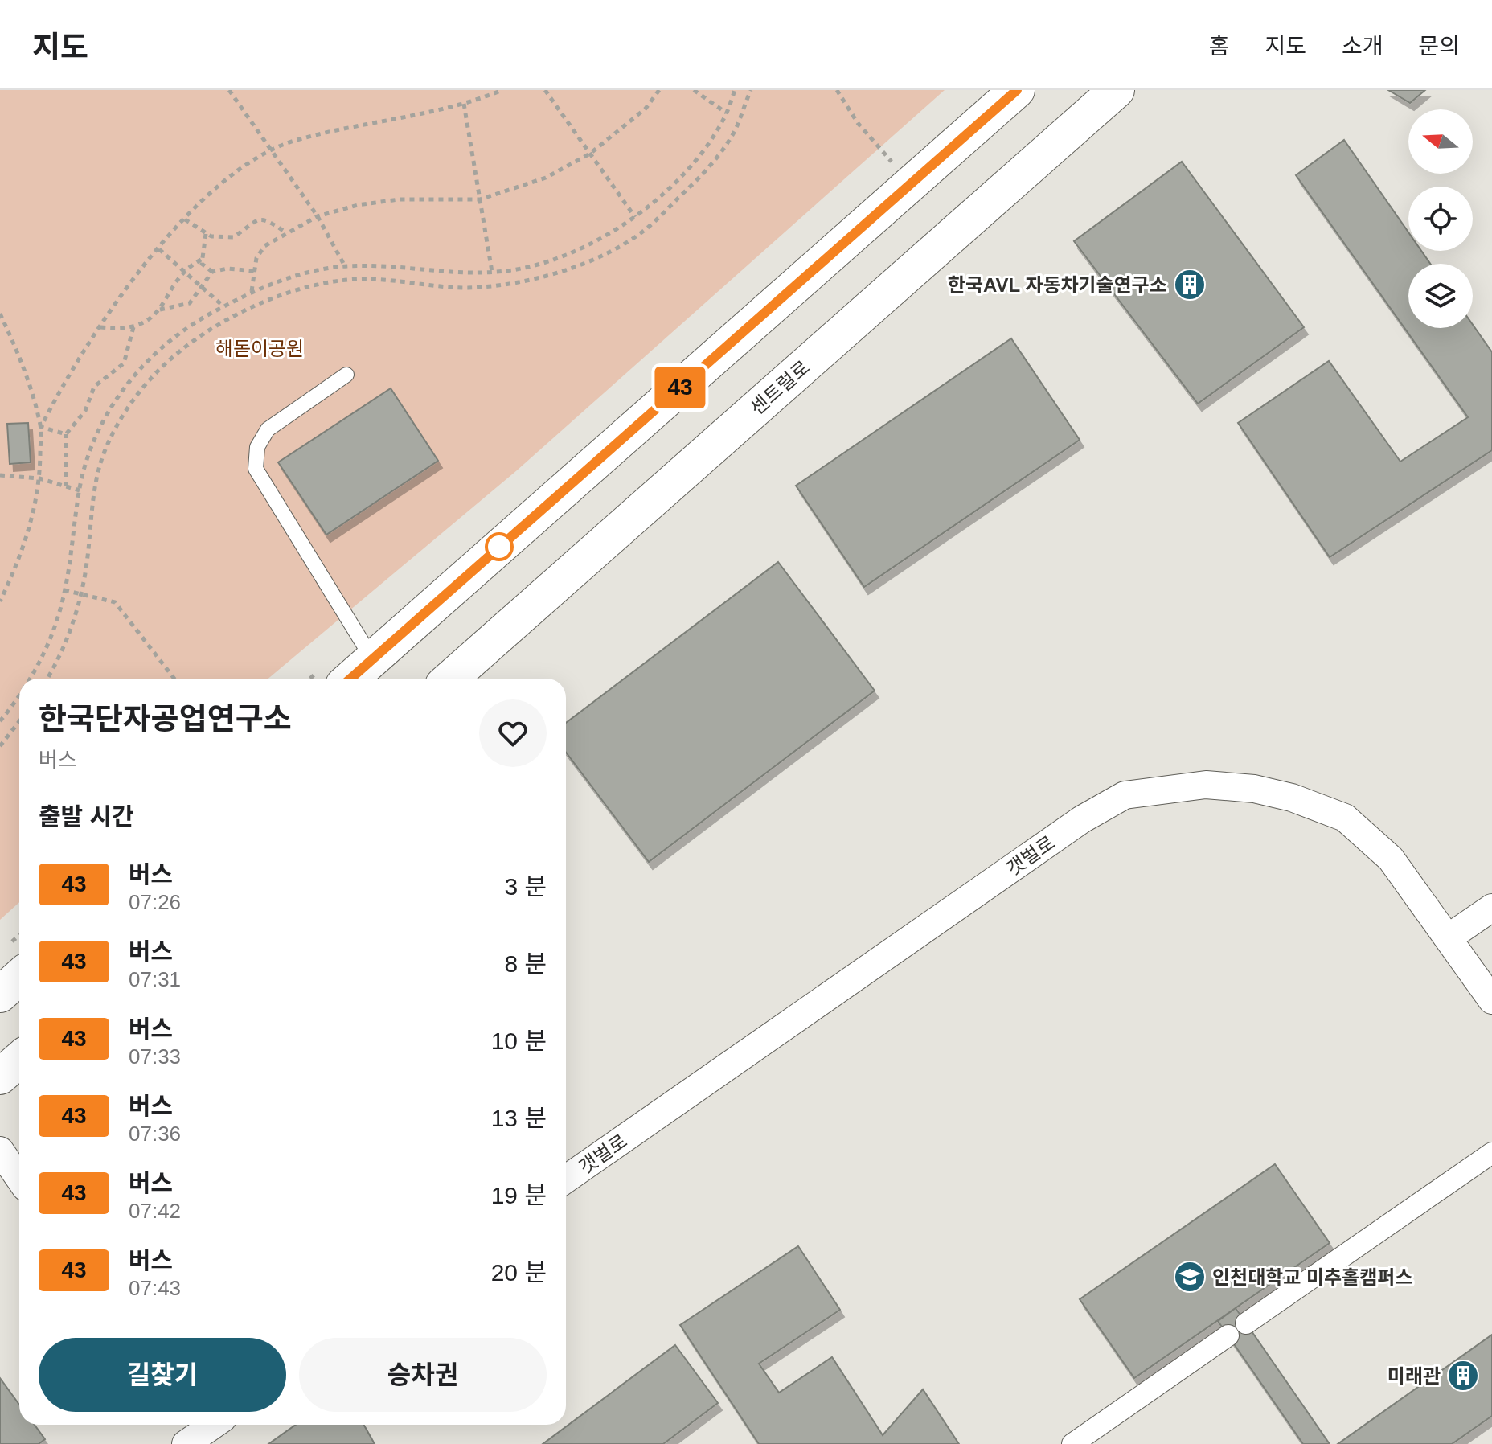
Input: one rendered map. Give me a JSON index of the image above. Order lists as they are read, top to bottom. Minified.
{"streets":{"main road":["센트럴로"],"street":["갯벌로"]},"parks":["해돋이공원"],"places":{"building":["한국AVL 자동차기술연구소","미래관"],"school or university":["인천대학교 미추홀캠퍼스"]},"lines":["bus line 43"],"north":"left","page":{"header":"지도","nav":["홈","지도","소개","문의"],"on_map":"43","heading":[["한국단자공업연구소","버스"],"출발 시간"],"list":[{"mark":"43","name":"버스","note":"07:26","value":"3 분"},{"mark":"43","name":"버스","note":"07:31","value":"8 분"},{"mark":"43","name":"버스","note":"07:33","value":"10 분"},{"mark":"43","name":"버스","note":"07:36","value":"13 분"},{"mark":"43","name":"버스","note":"07:42","value":"19 분"},{"mark":"43","name":"버스","note":"07:43","value":"20 분"}],"buttons":["길찾기","승차권"]}}
